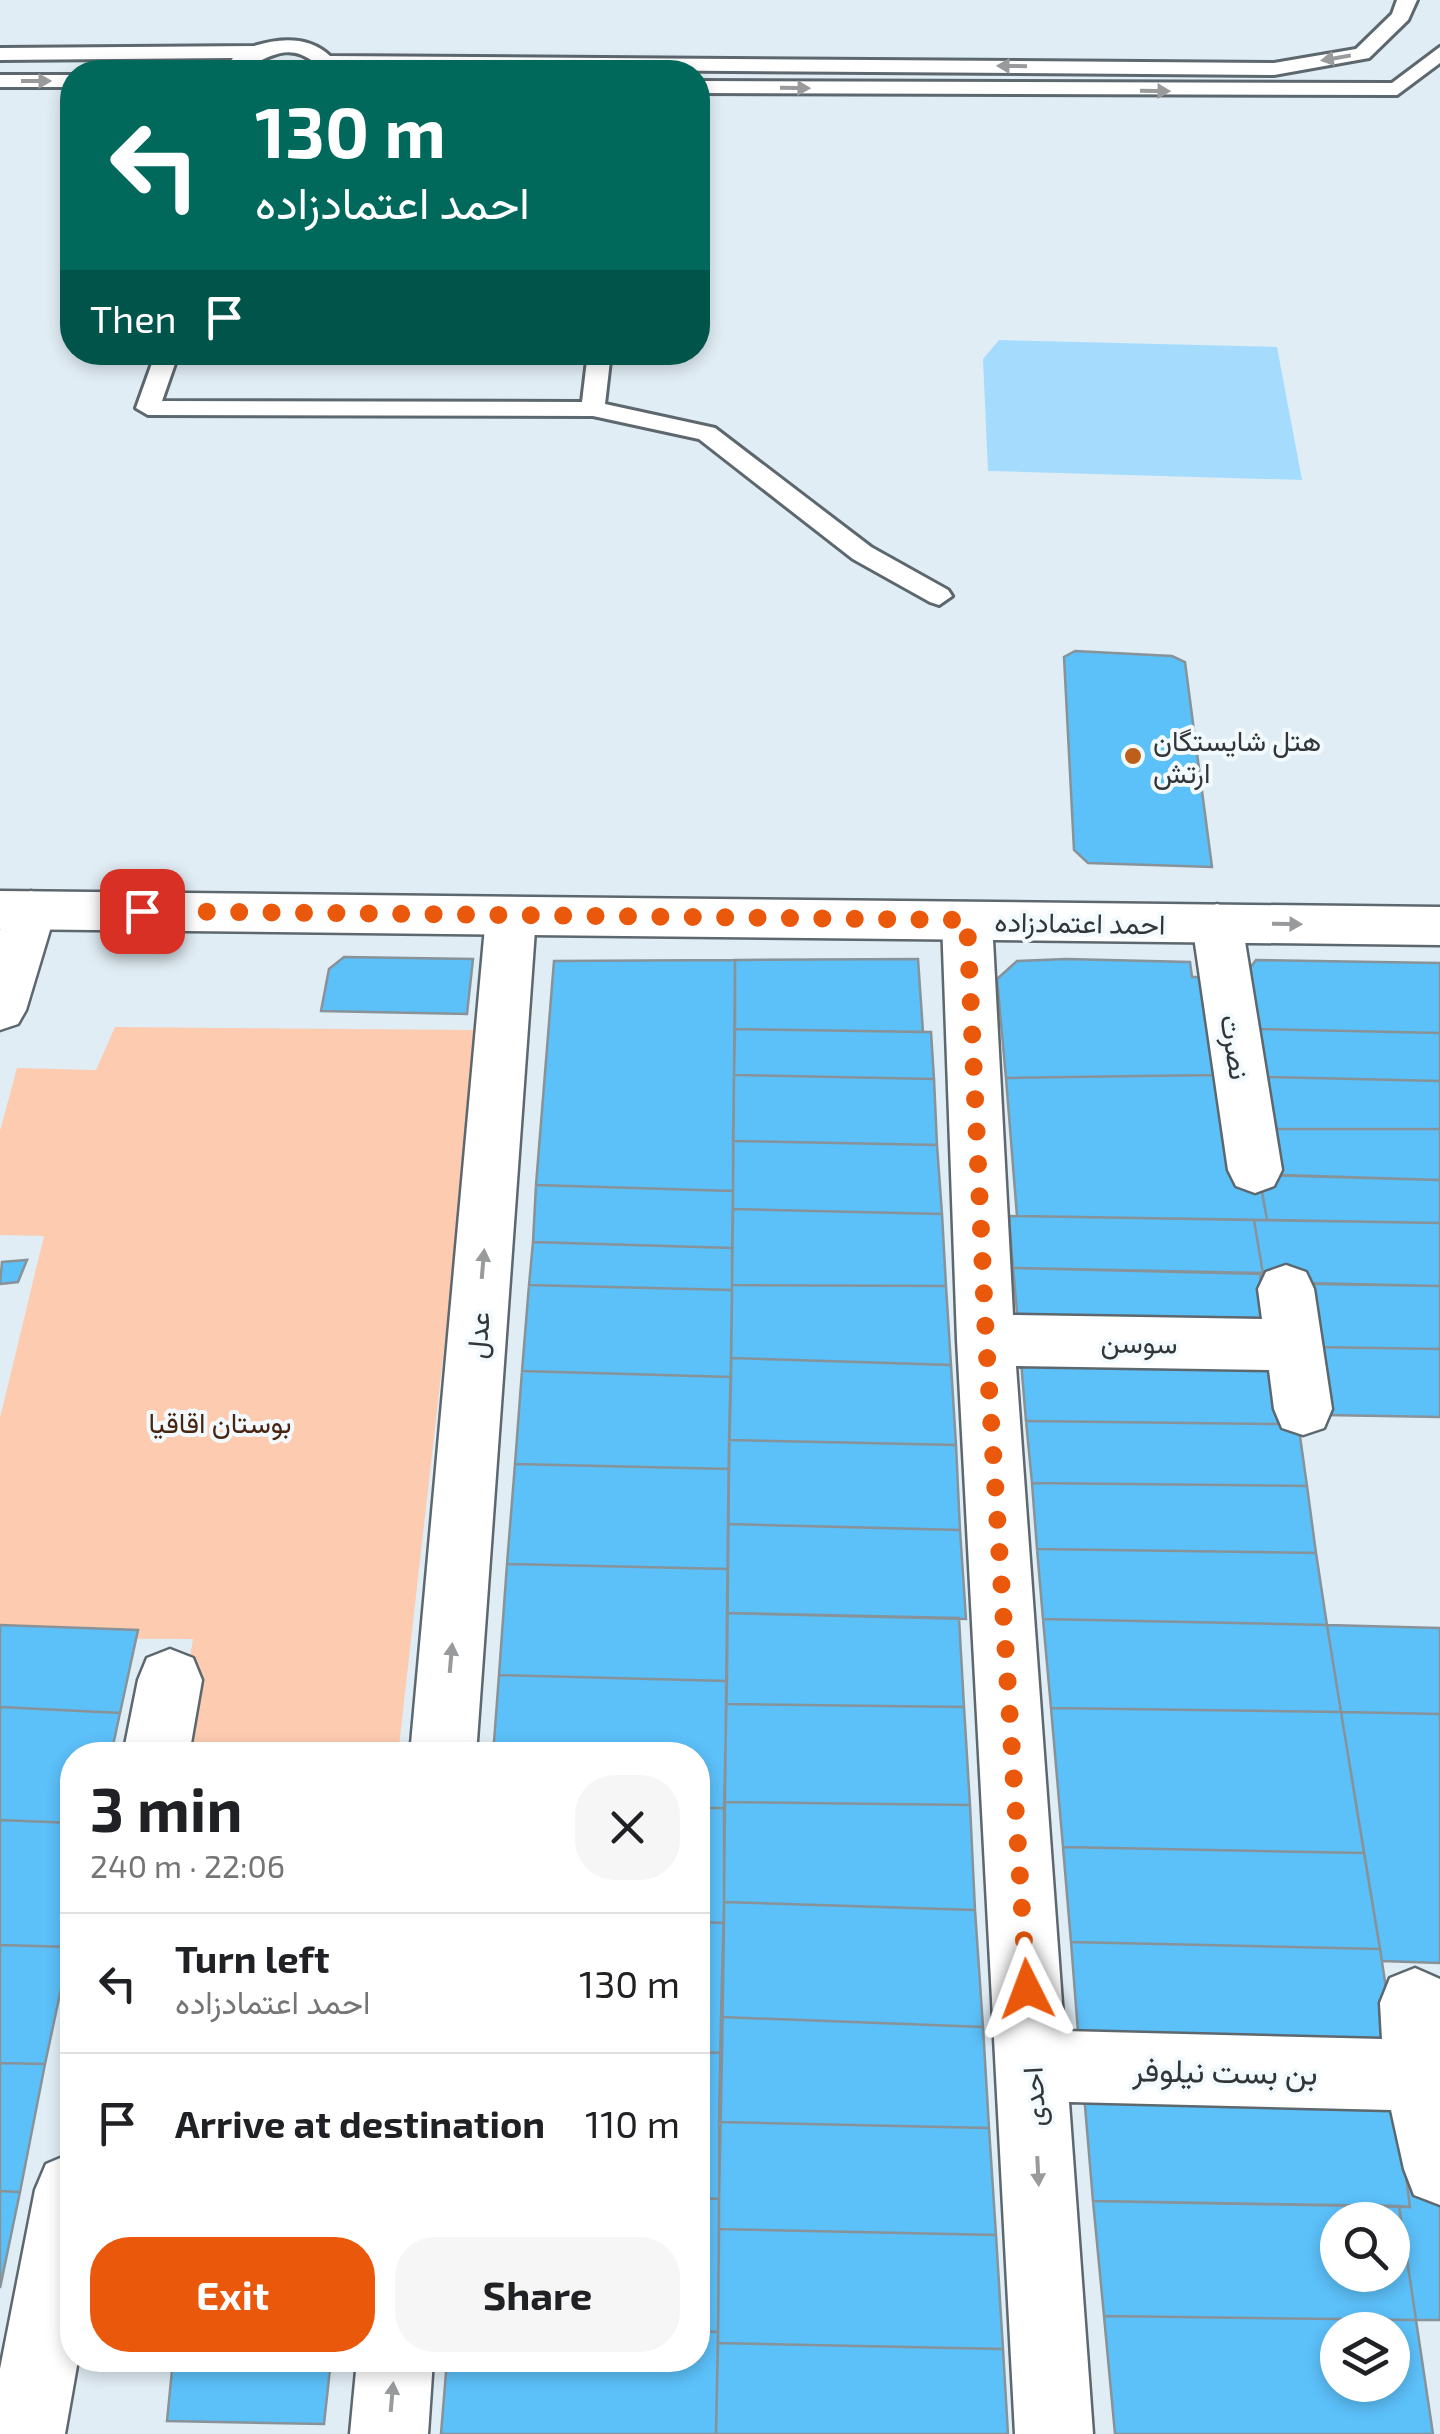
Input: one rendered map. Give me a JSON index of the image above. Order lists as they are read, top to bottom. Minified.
{"streets":{"street":["احمد اعتمادزاده","نصرت","عدل","سوسن","بن بست نیلوفر","احدی"]},"crossings":[["احمد اعتمادزاده","نصرت"],["احمد اعتمادزاده","عدل"],["احمد اعتمادزاده","احدی"],["سوسن","احدی"],["بن بست نیلوفر","احدی"]],"one_way":["عدل"],"parks":["بوستان اقاقیا"],"places":["هتل شایستگان ارتش"],"page":{"turn":["130 m","احمد اعتمادزاده"],"then":"Then","heading":["3 min","240 m · 22:06"],"list":[{"name":"Turn left","note":"احمد اعتمادزاده","value":"130 m"},{"name":"Arrive at destination","value":"110 m"}],"buttons":["Exit","Share"]}}
